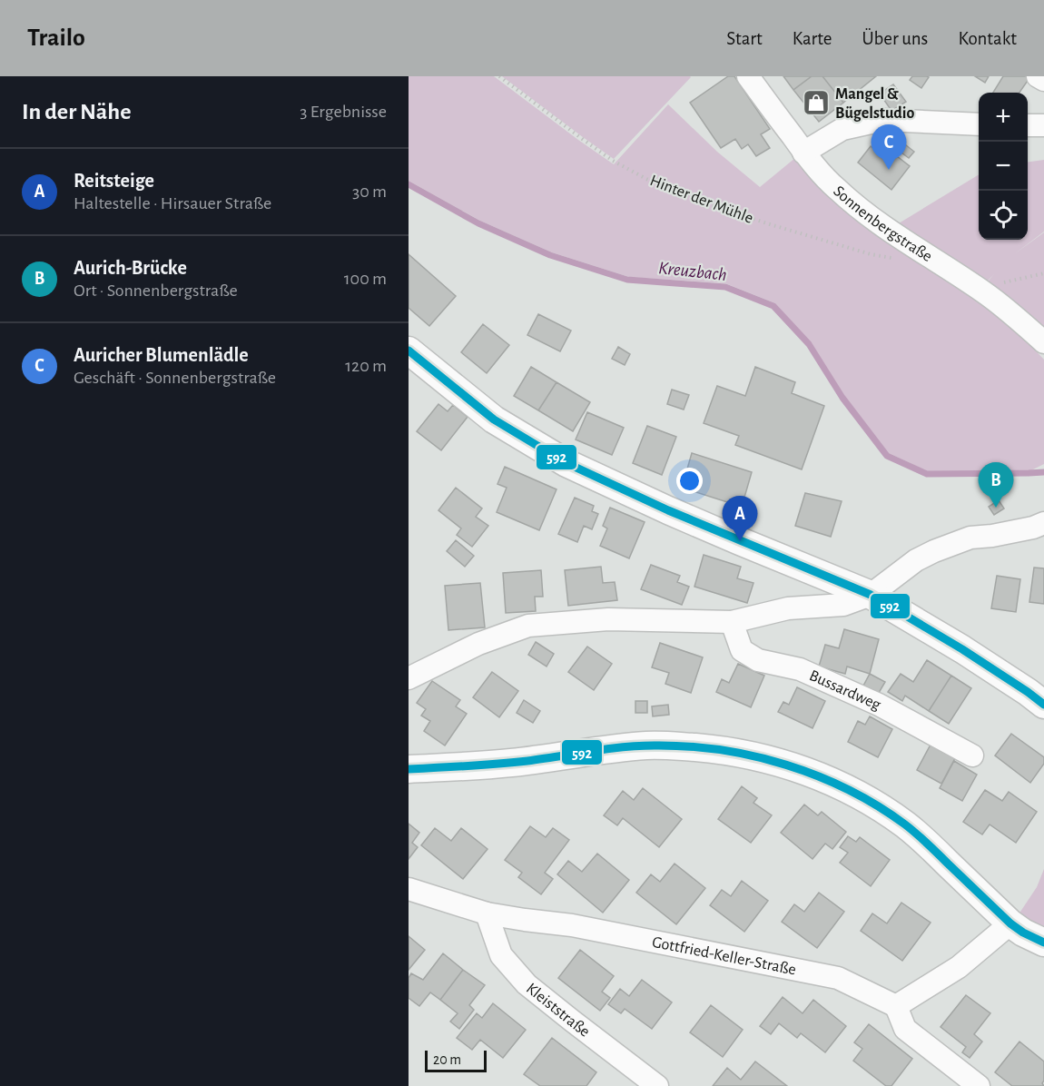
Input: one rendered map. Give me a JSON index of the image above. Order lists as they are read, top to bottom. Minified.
{"streets":{"street":["Sonnenbergstraße","Bussardweg","Gottfried-Keller-Straße","Kleiststraße"],"path":["Hinter der Mühle"]},"crossings":[["Hinter der Mühle","Sonnenbergstraße"],["Gottfried-Keller-Straße","Kleiststraße"]],"water":["Kreuzbach"],"places":{"shop":["Mangel & Bügelstudio"]},"lines":["transit line 592"],"scale_bar":"20 m","page":{"header":"Trailo","nav":["Start","Karte","Über uns","Kontakt"],"heading":["In der Nähe","3 Ergebnisse"],"map_buttons":["+","−"],"pins":["C","B","A"],"list":[{"mark":"A","name":"Reitsteige","note":"Haltestelle · Hirsauer Straße","value":"30 m"},{"mark":"B","name":"Aurich-Brücke","note":"Ort · Sonnenbergstraße","value":"100 m"},{"mark":"C","name":"Auricher Blumenlädle","note":"Geschäft · Sonnenbergstraße","value":"120 m"}],"scale":"20 m"}}
